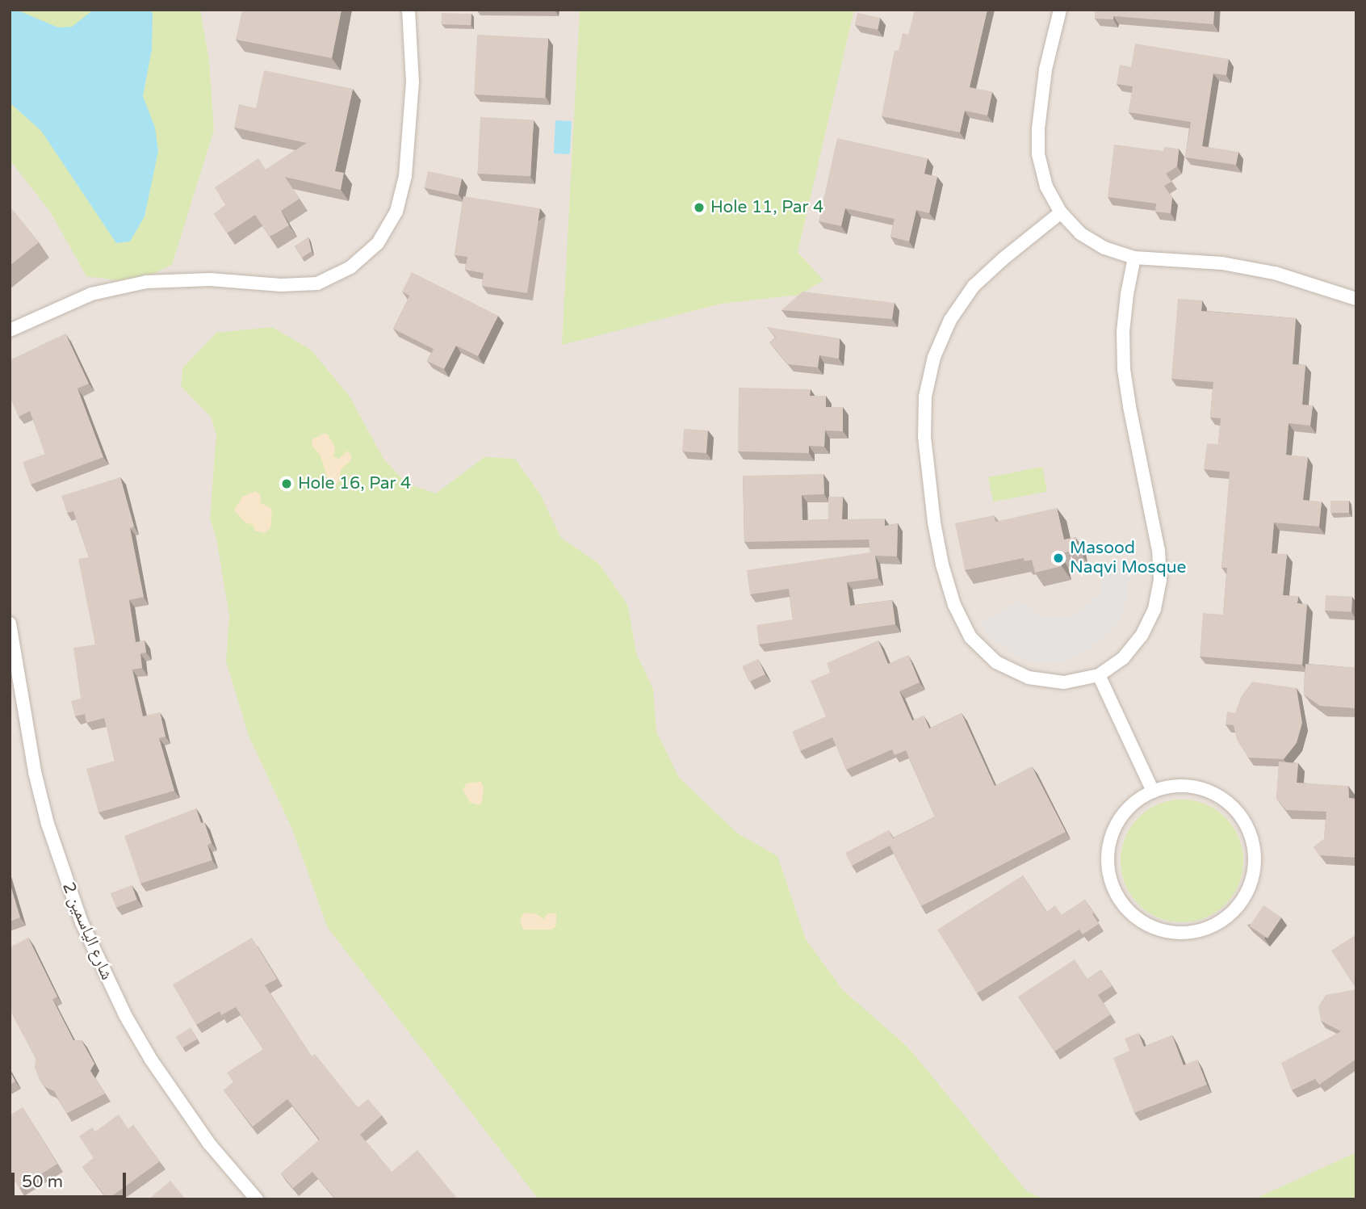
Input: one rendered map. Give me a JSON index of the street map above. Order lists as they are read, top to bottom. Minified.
{"streets":{"street":["شارع الياسمين 2"]},"places":["Hole 11, Par 4","Hole 16, Par 4","Masood Naqvi Mosque"],"scale_bar":"50 m"}
